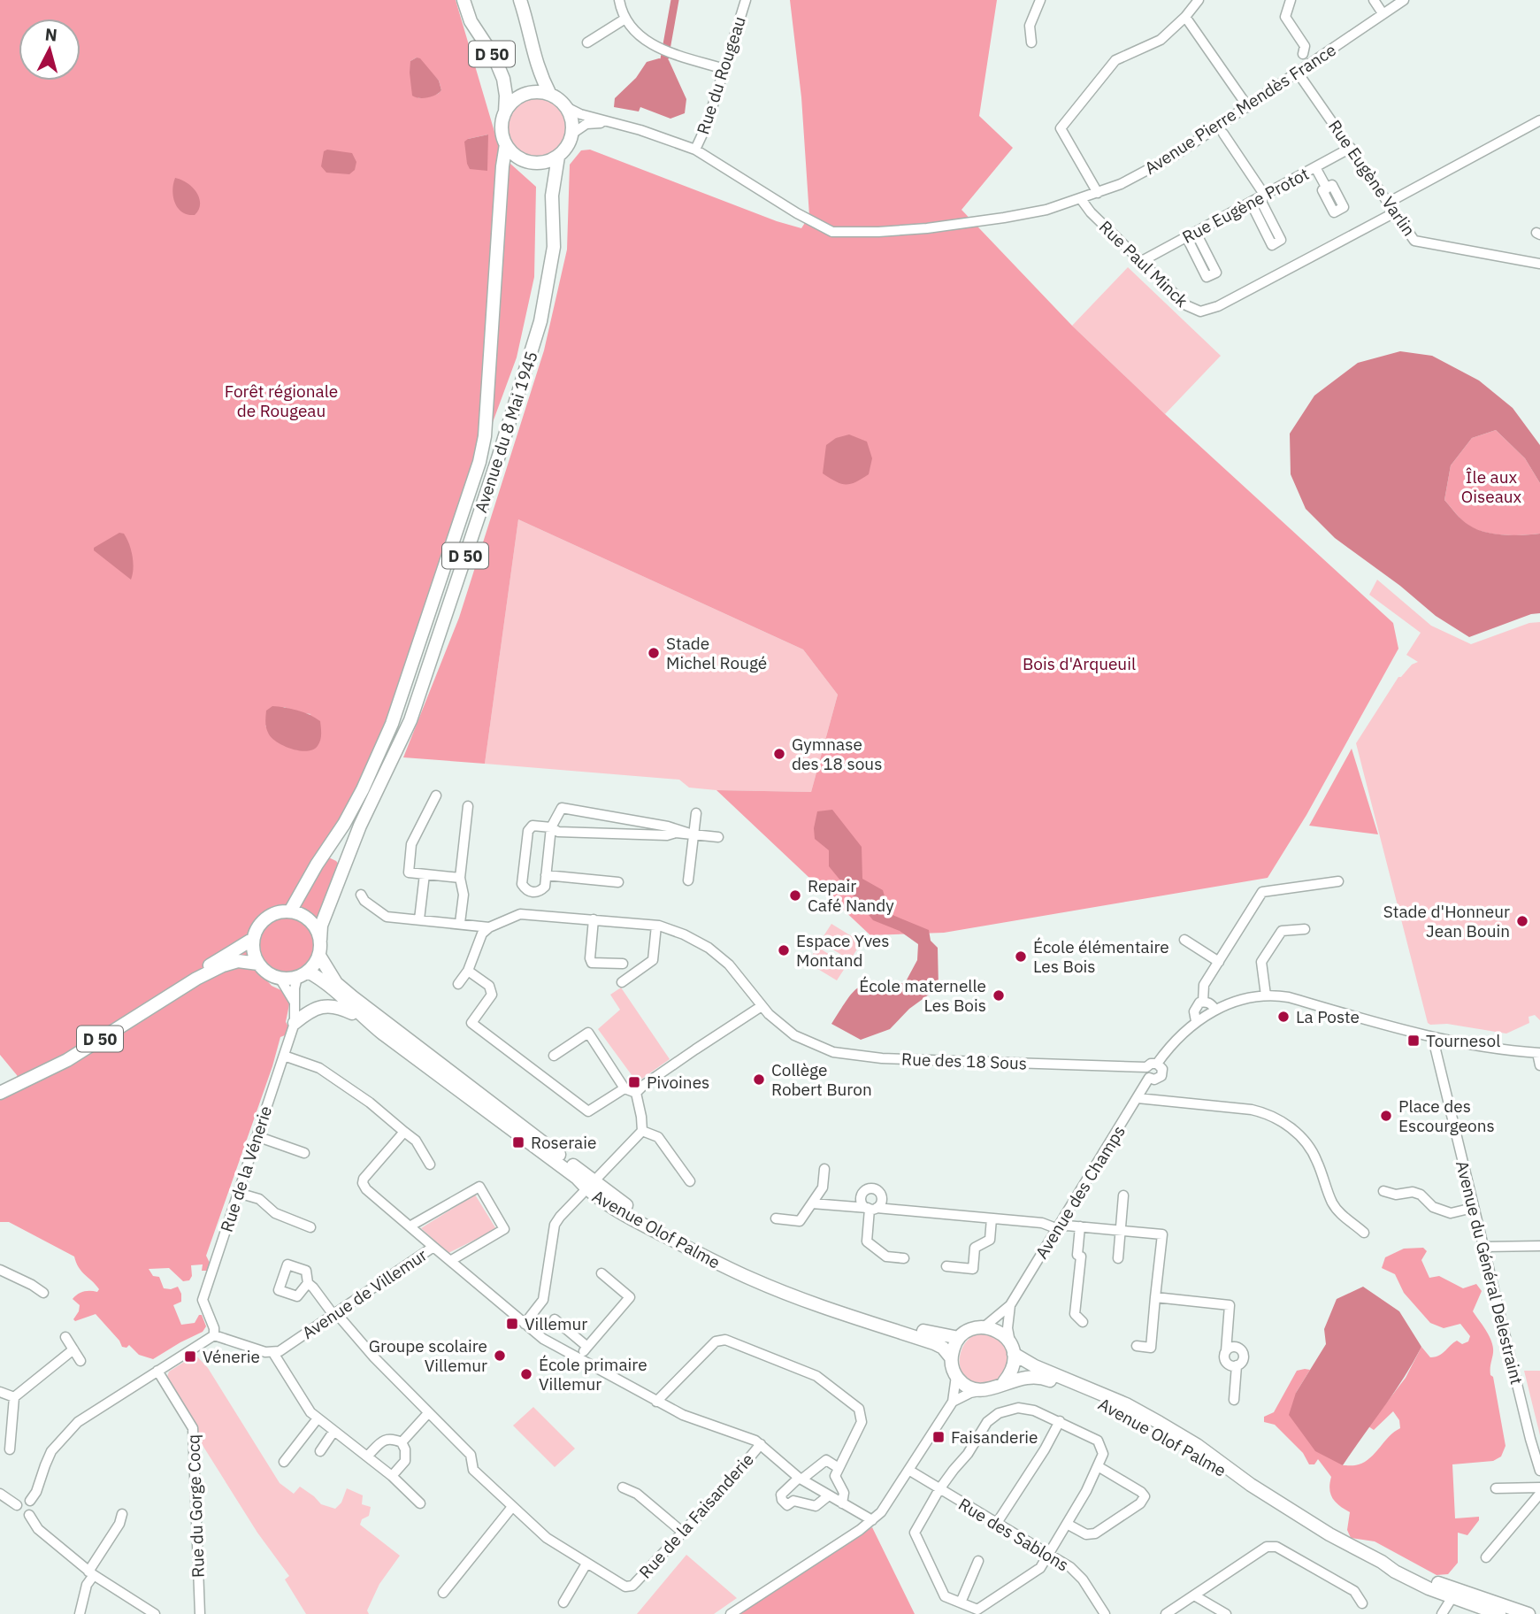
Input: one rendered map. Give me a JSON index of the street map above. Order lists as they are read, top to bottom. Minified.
{"streets":{"main road":["D 50","Avenue du 8 Mai 1945","Avenue Olof Palme"],"street":["Rue du Rougeau","Avenue Pierre Mendès France","Rue Eugène Varlin","Rue Eugène Protot","Rue Paul Minck","Rue des 18 Sous","Rue de la Vénerie","Avenue des Champs","Avenue du Général Delestraint","Avenue de Villemur","Rue du Gorge Cocq","Rue de la Faisanderie","Rue des Sablons"]},"crossings":[["D 50","Avenue Pierre Mendès France"],["D 50","Avenue du 8 Mai 1945"],["D 50","Rue de la Vénerie"],["D 50","Avenue Olof Palme"],["Rue du Rougeau","Avenue Pierre Mendès France"],["Avenue Pierre Mendès France","Rue Eugène Varlin"],["Avenue Pierre Mendès France","Rue Paul Minck"],["Avenue Pierre Mendès France","Avenue du 8 Mai 1945"],["Rue Eugène Varlin","Rue Eugène Protot"],["Rue Eugène Varlin","Rue Paul Minck"],["Rue Eugène Protot","Rue Paul Minck"],["Avenue du 8 Mai 1945","Rue de la Vénerie"],["Avenue du 8 Mai 1945","Avenue Olof Palme"],["Rue des 18 Sous","Avenue des Champs"],["Rue de la Vénerie","Avenue Olof Palme"],["Avenue des Champs","Avenue Olof Palme"],["Avenue des Champs","Avenue du Général Delestraint"],["Avenue de Villemur","Rue de la Faisanderie"]],"parks":["Forêt régionale de Rougeau","Île aux Oiseaux","Bois d'Arqueuil"],"places":{"other":["Stade Michel Rougé","Gymnase des 18 sous","Repair Café Nandy","Stade d'Honneur Jean Bouin","Espace Yves Montand","École élémentaire Les Bois","École maternelle Les Bois","La Poste","Collège Robert Buron","Place des Escourgeons","Groupe scolaire Villemur","École primaire Villemur"],"transit":["Tournesol","Pivoines","Roseraie","Villemur","Vénerie","Faisanderie"]},"north":"top"}
